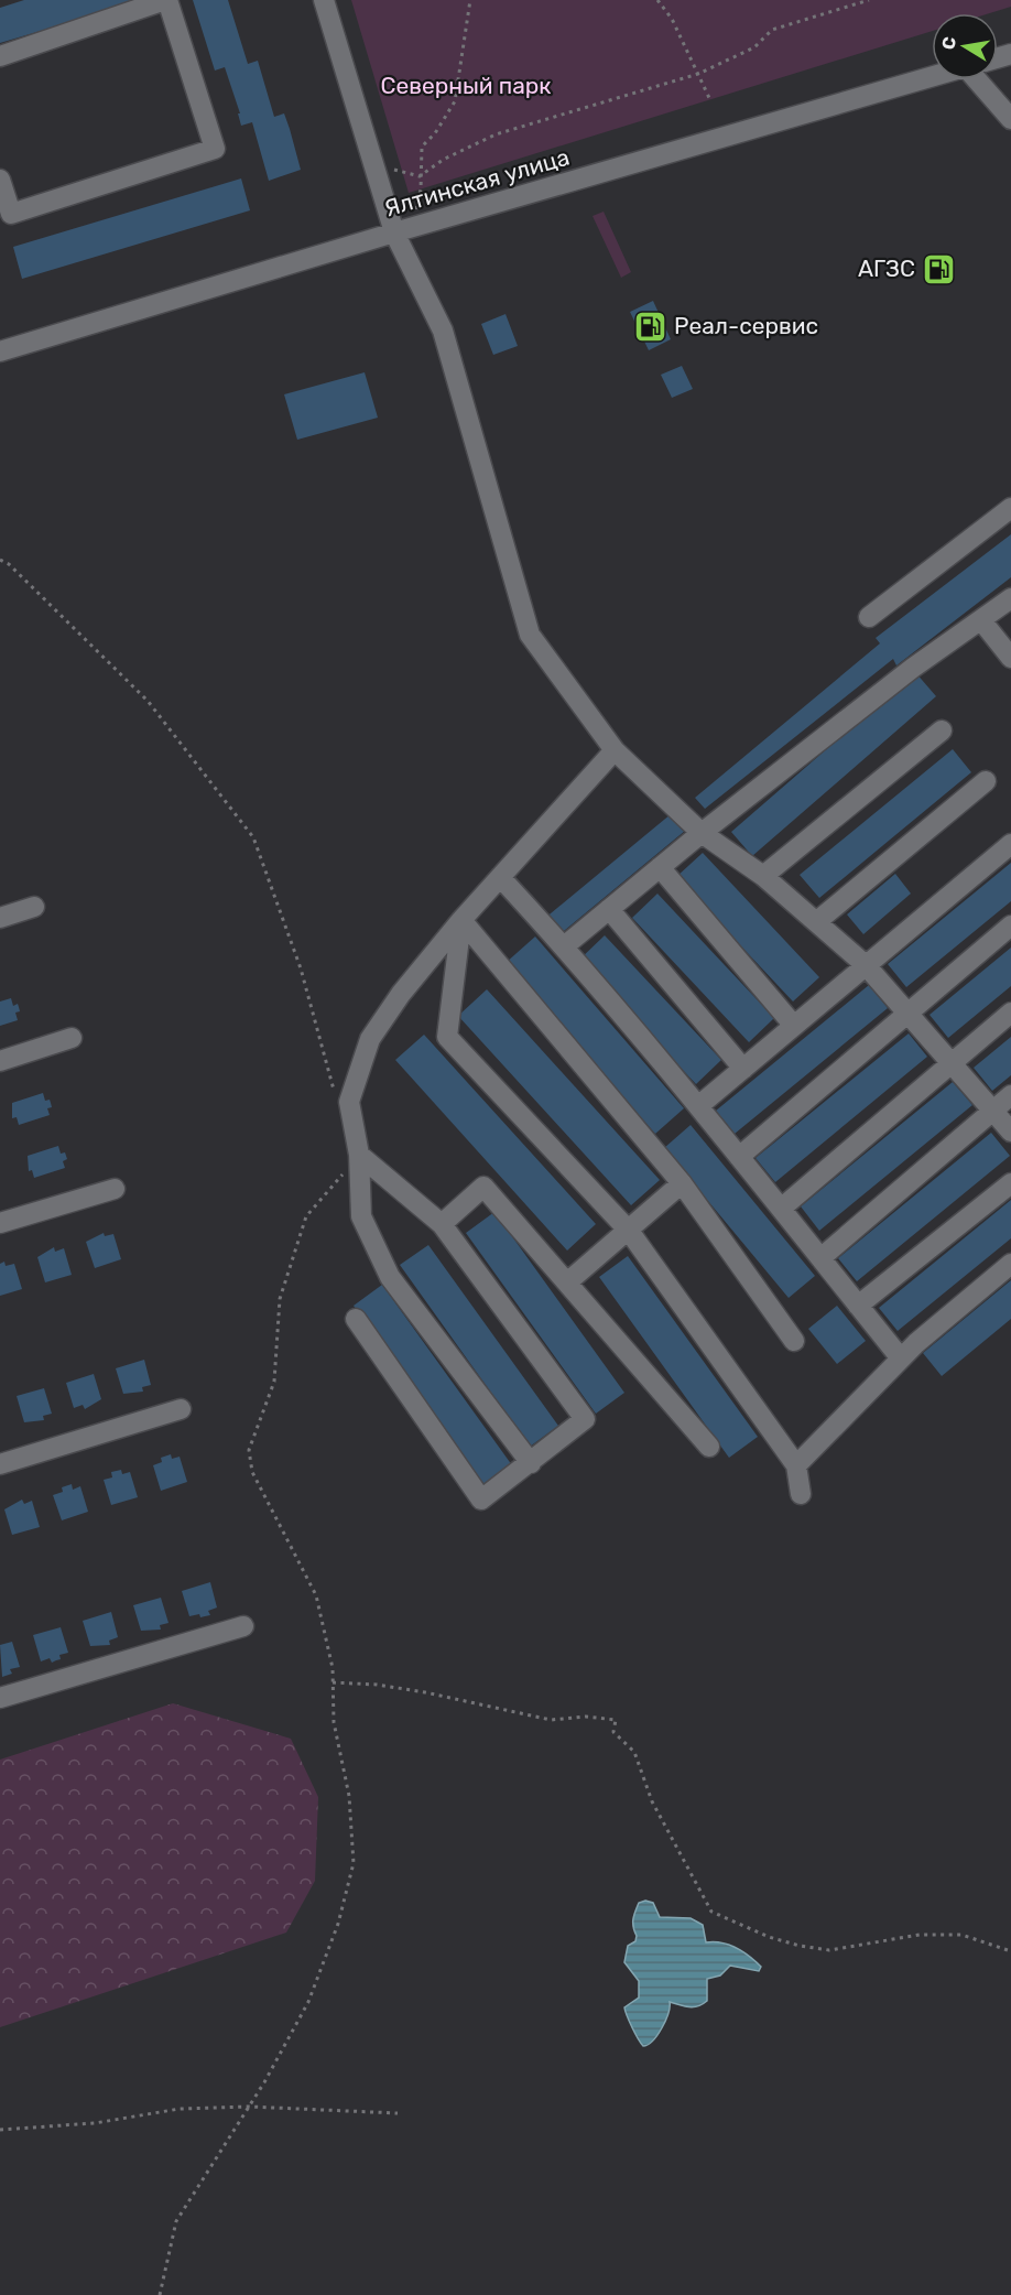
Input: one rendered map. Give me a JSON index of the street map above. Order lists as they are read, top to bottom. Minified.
{"streets":{"street":["Ялтинская улица"]},"parks":["Северный парк"],"places":{"fuel station":["АГЗС","Реал-сервис"]},"north":"left"}
